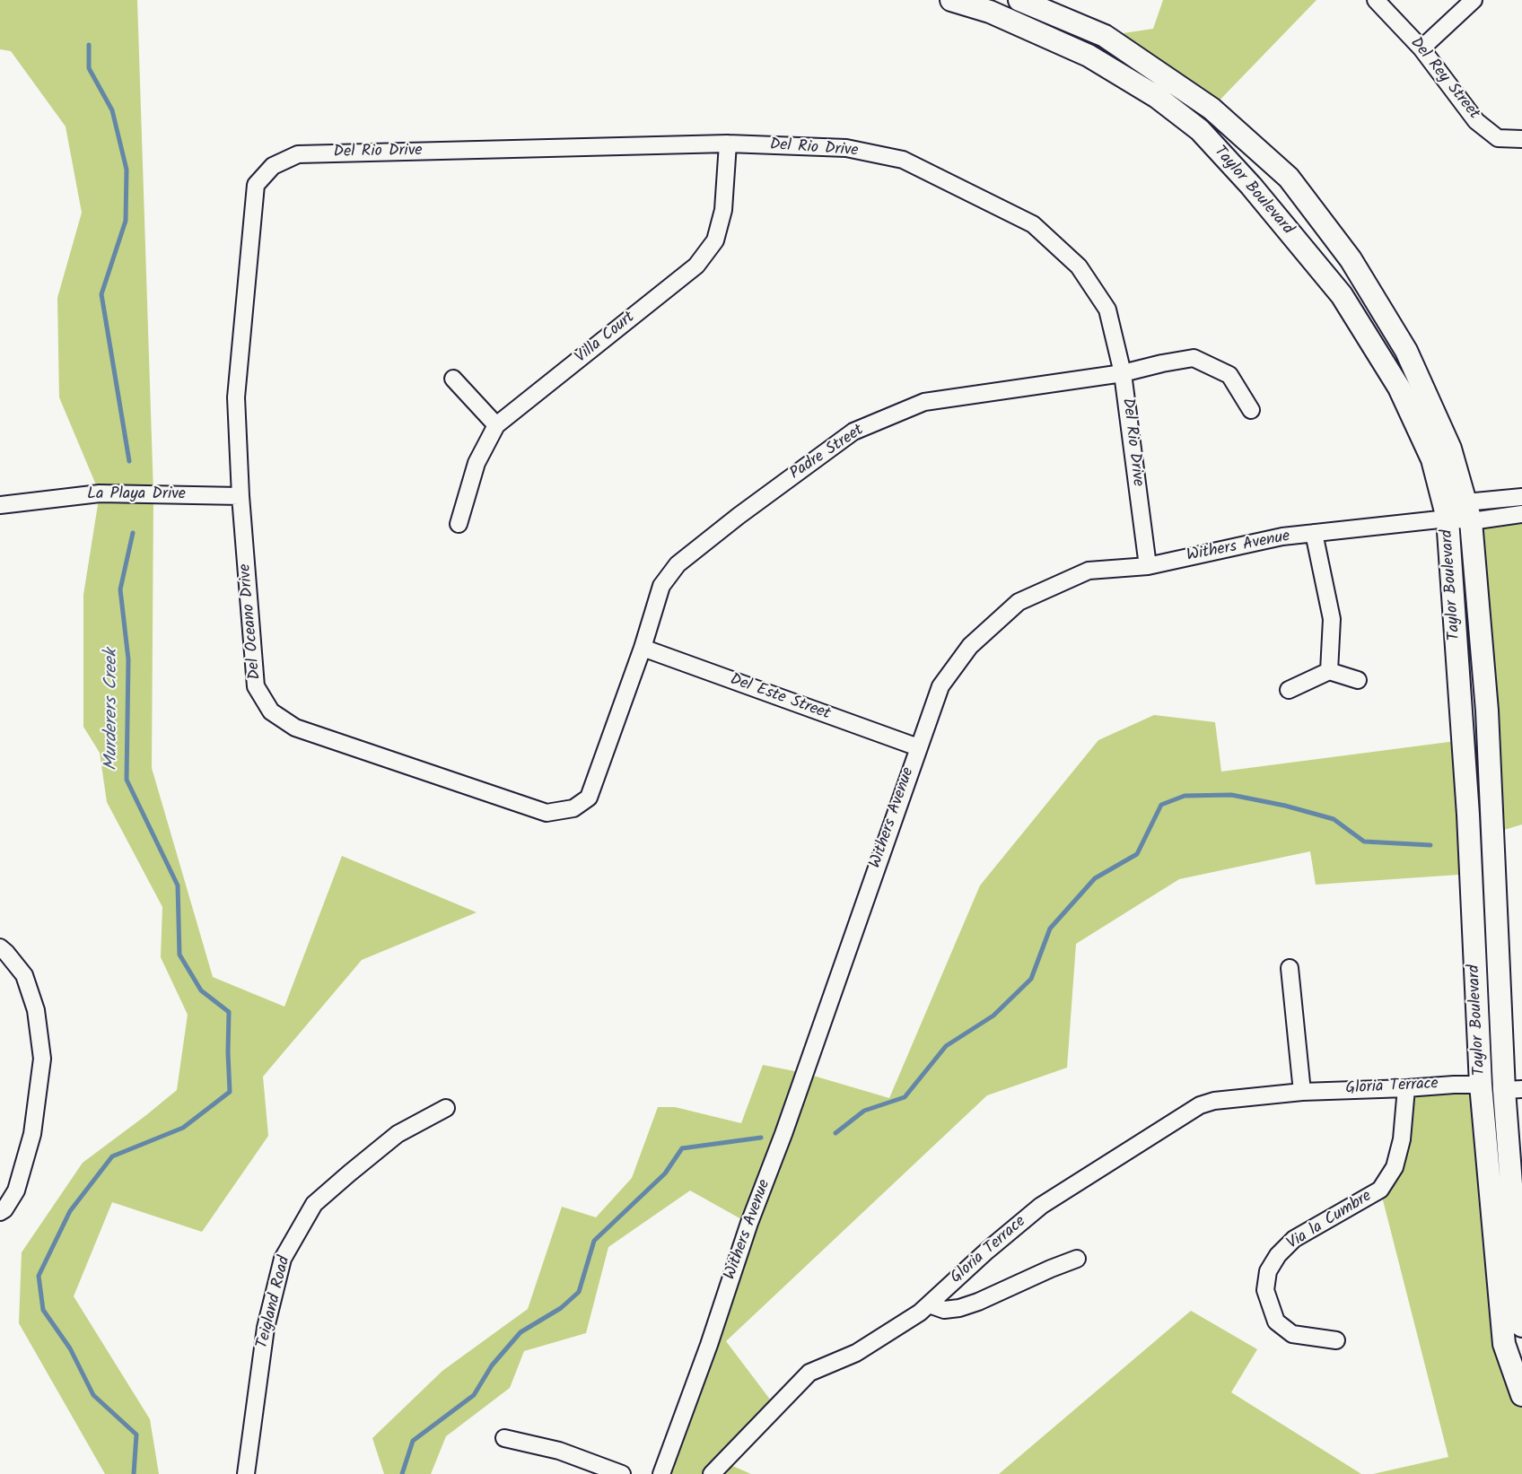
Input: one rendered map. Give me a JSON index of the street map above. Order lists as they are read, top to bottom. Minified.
{"streets":{"main road":["Taylor Boulevard"],"street":["Del Rey Street","Del Rio Drive","Villa Court","Padre Street","La Playa Drive","Withers Avenue","Del Oceano Drive","Del Este Street","Gloria Terrace","Via la Cumbre","Teigland Road"]},"crossings":[["Del Rio Drive","Villa Court"],["Del Rio Drive","Padre Street"],["Del Rio Drive","Withers Avenue"],["Del Rio Drive","Del Oceano Drive"],["Taylor Boulevard","Withers Avenue"],["Taylor Boulevard","Gloria Terrace"],["Padre Street","Del Oceano Drive"],["Padre Street","Del Este Street"],["La Playa Drive","Del Oceano Drive"],["Withers Avenue","Del Este Street"],["Del Oceano Drive","Del Este Street"],["Gloria Terrace","Via la Cumbre"]],"water":["Murderers Creek"]}
